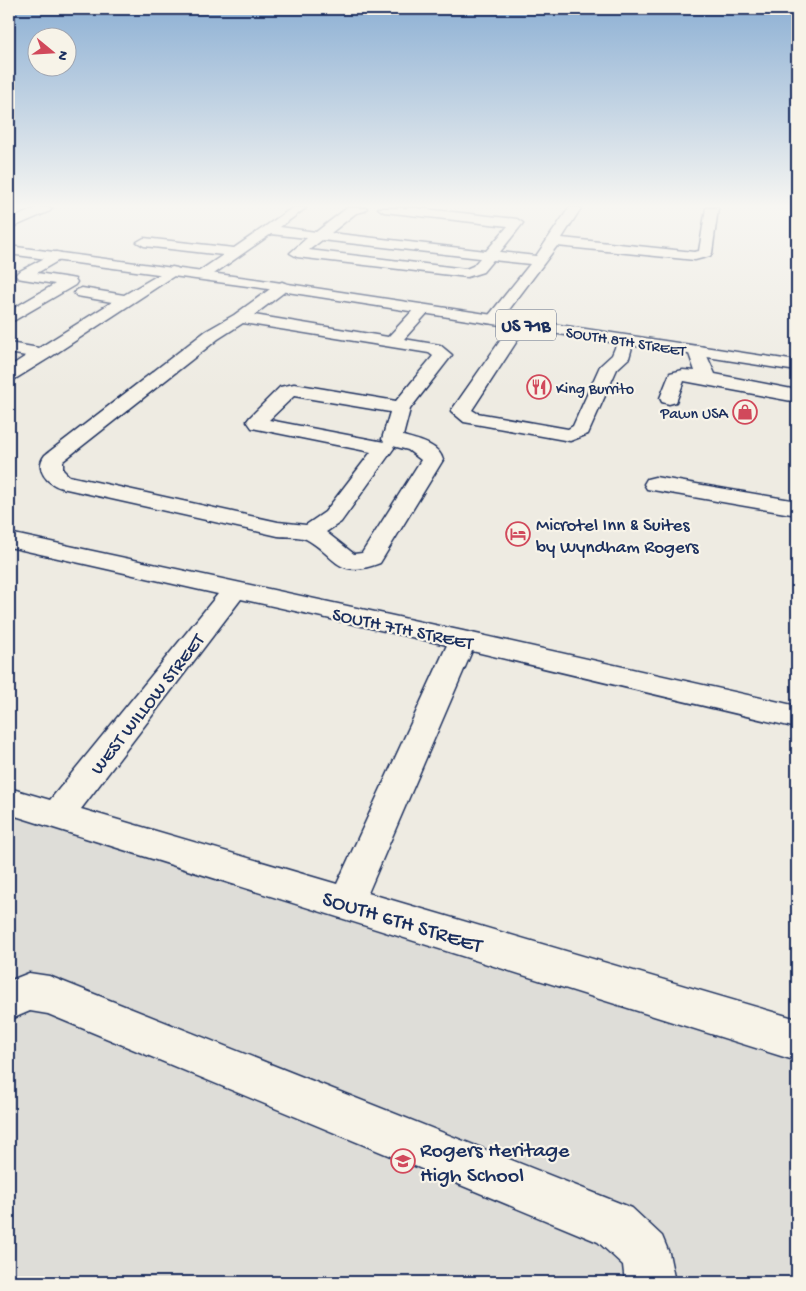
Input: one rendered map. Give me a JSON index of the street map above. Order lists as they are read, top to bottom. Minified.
{"streets":{"street":["US 71B","SOUTH 8TH STREET","SOUTH 7TH STREET","WEST WILLOW STREET","SOUTH 6TH STREET"]},"crossings":[["SOUTH 7TH STREET","WEST WILLOW STREET"],["WEST WILLOW STREET","SOUTH 6TH STREET"]],"places":{"restaurant":["King Burrito"],"shop":["Pawn USA"],"hotel":["Microtel Inn & Suites by Wyndham Rogers"],"school or university":["Rogers Heritage High School"]},"north":"right"}
